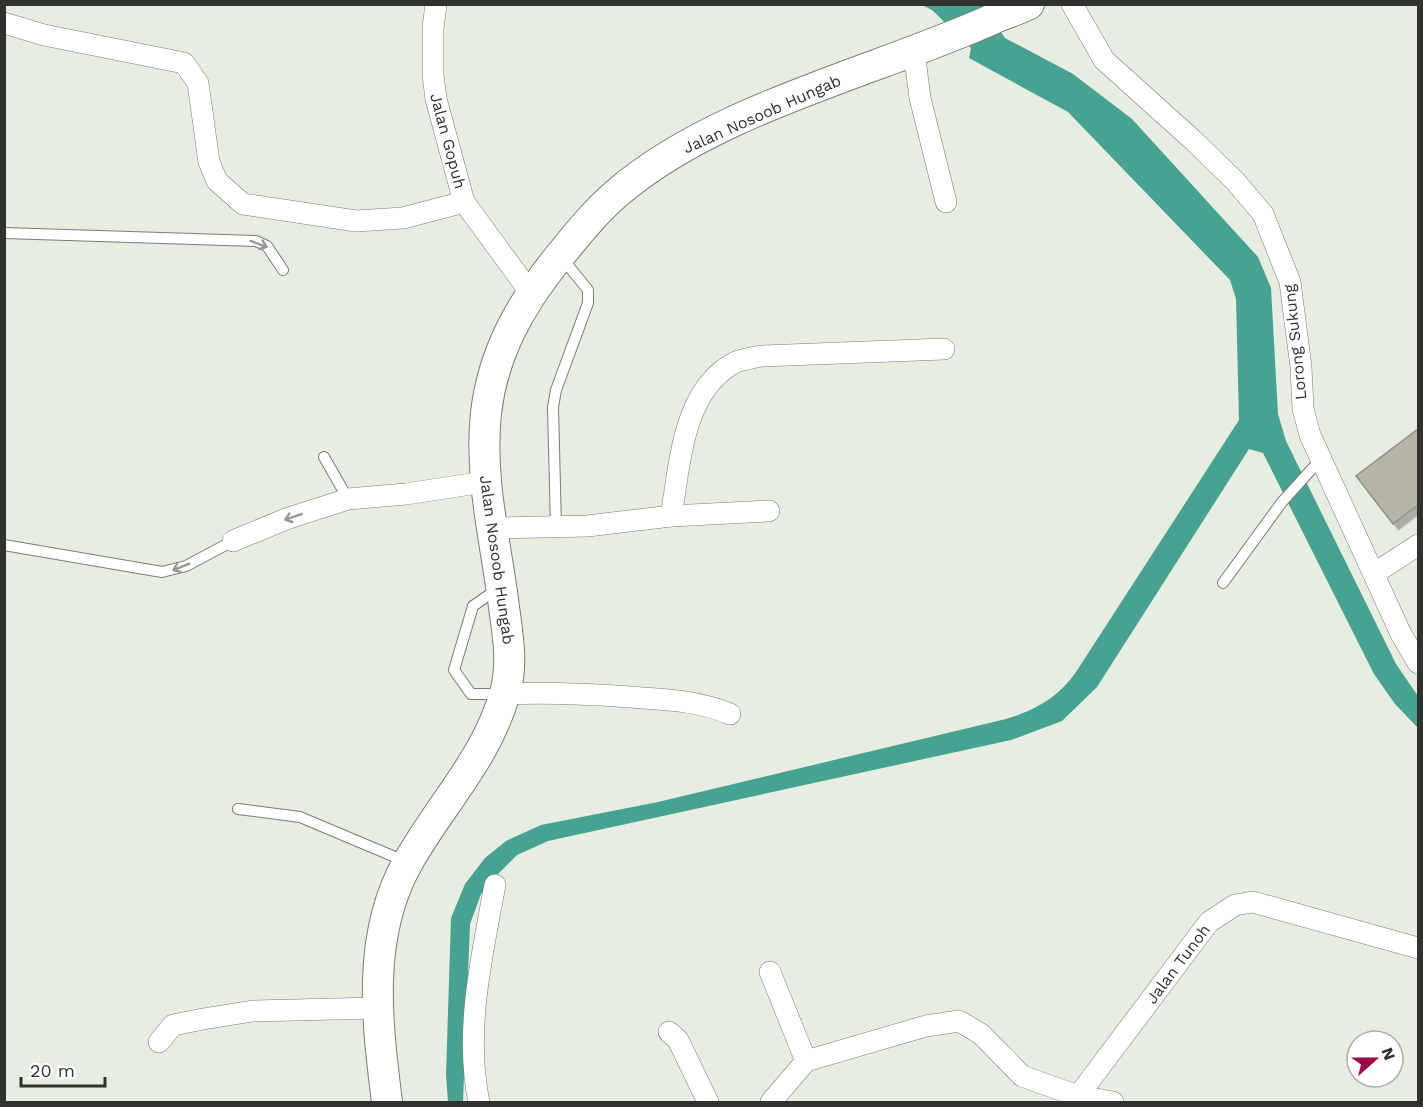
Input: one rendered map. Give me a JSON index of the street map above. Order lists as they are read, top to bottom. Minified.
{"streets":{"main road":["Jalan Nosoob Hungab"],"street":["Jalan Gopuh","Lorong Sukung","Jalan Tunoh"]},"crossings":[["Jalan Nosoob Hungab","Jalan Gopuh"]],"scale_bar":"20 m","north":"right"}
